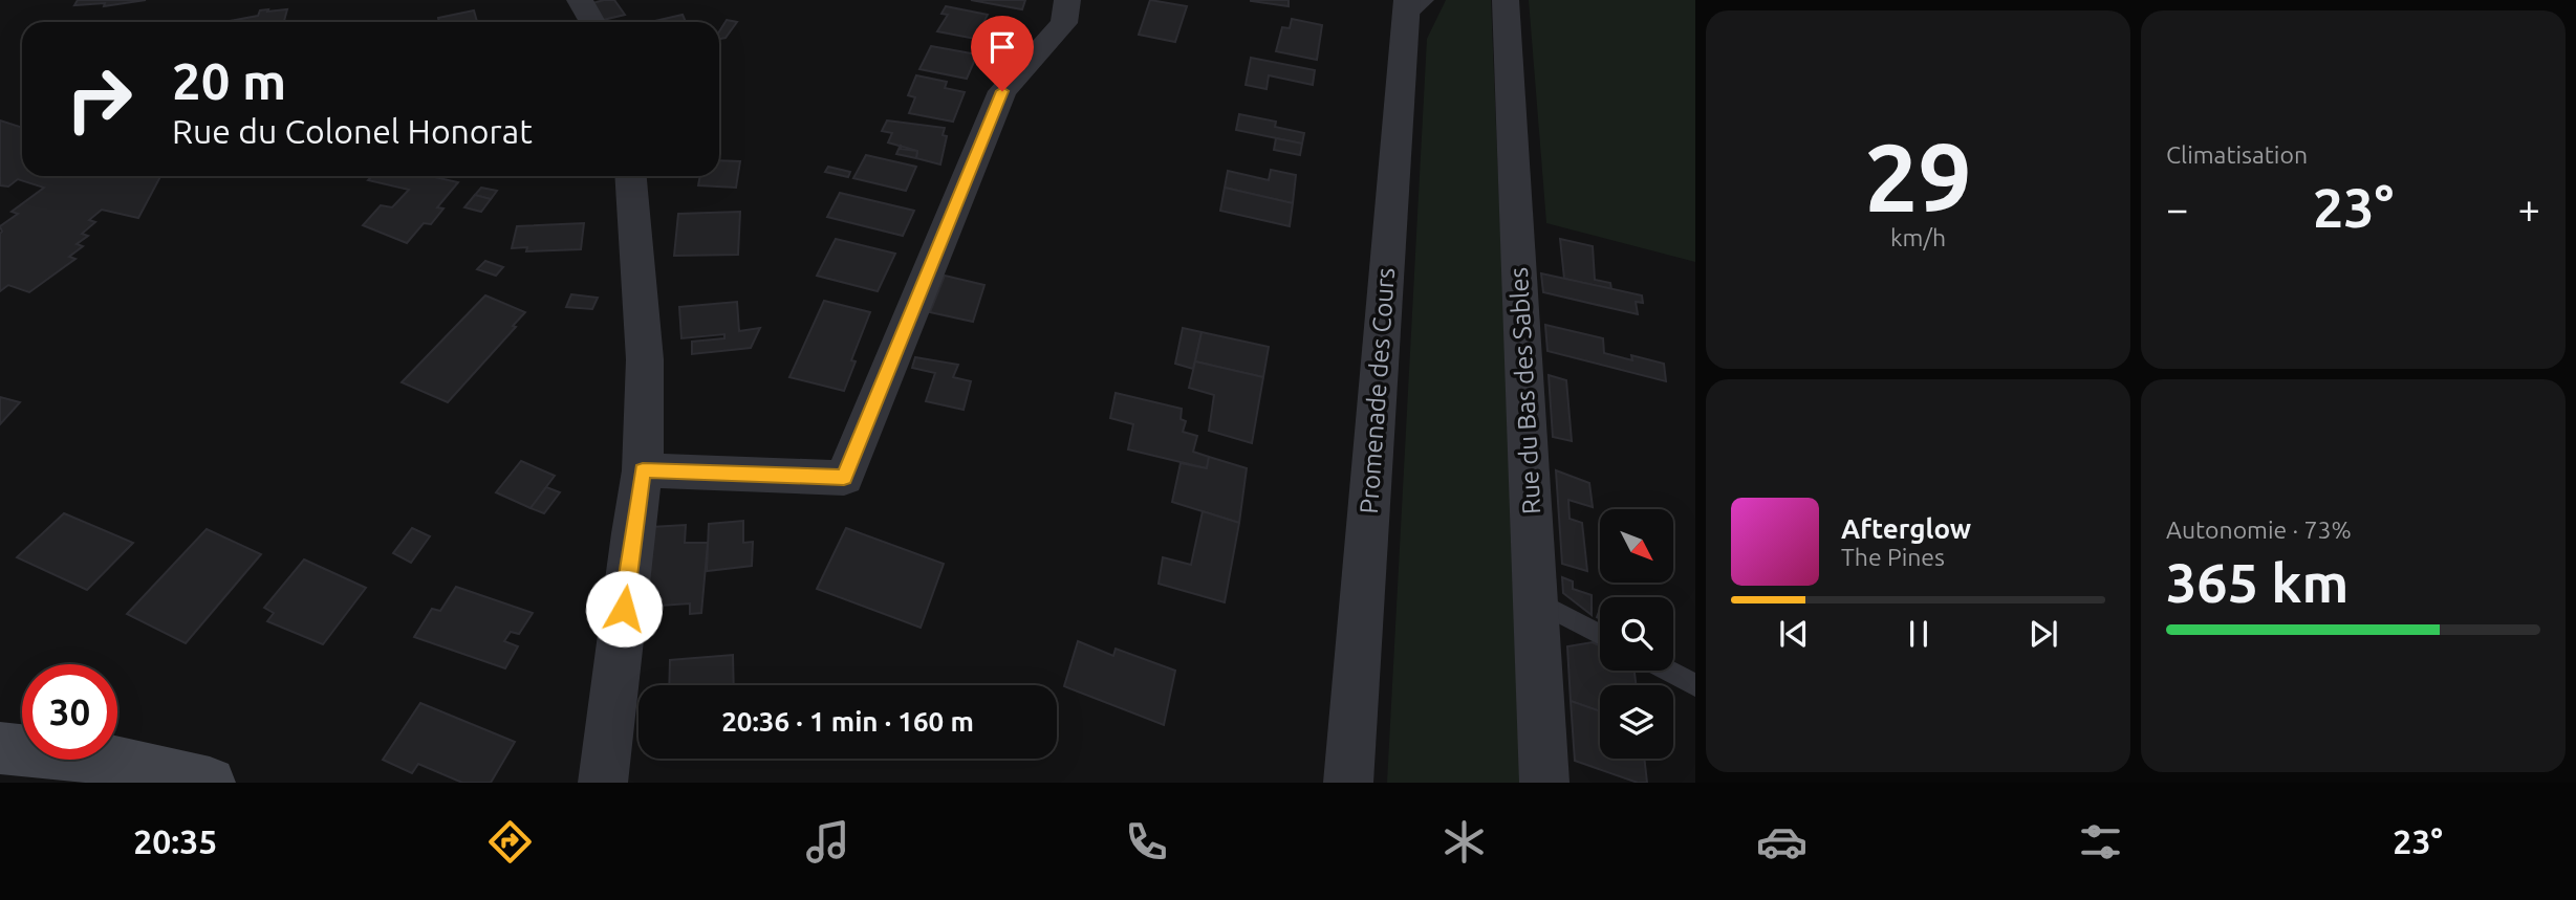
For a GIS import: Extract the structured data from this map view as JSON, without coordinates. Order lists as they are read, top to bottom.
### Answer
{
  "streets": {
    "street": ["Promenade des Cours", "Rue du Bas des Sables"]
  },
  "north": "bottom right",
  "page": {
    "tile": [
      ["29", "km/h"],
      "Climatisation",
      ["Autonomie · 73%", "365 km"]
    ],
    "turn": ["20 m", "Rue du Colonel Honorat"],
    "heat": ["−", "23°", "+"],
    "song": ["Afterglow", "The Pines"],
    "limit": "30",
    "trip": "20:36 · 1 min · 160 m",
    "tabs": ["20:35", "23°"]
  }
}
